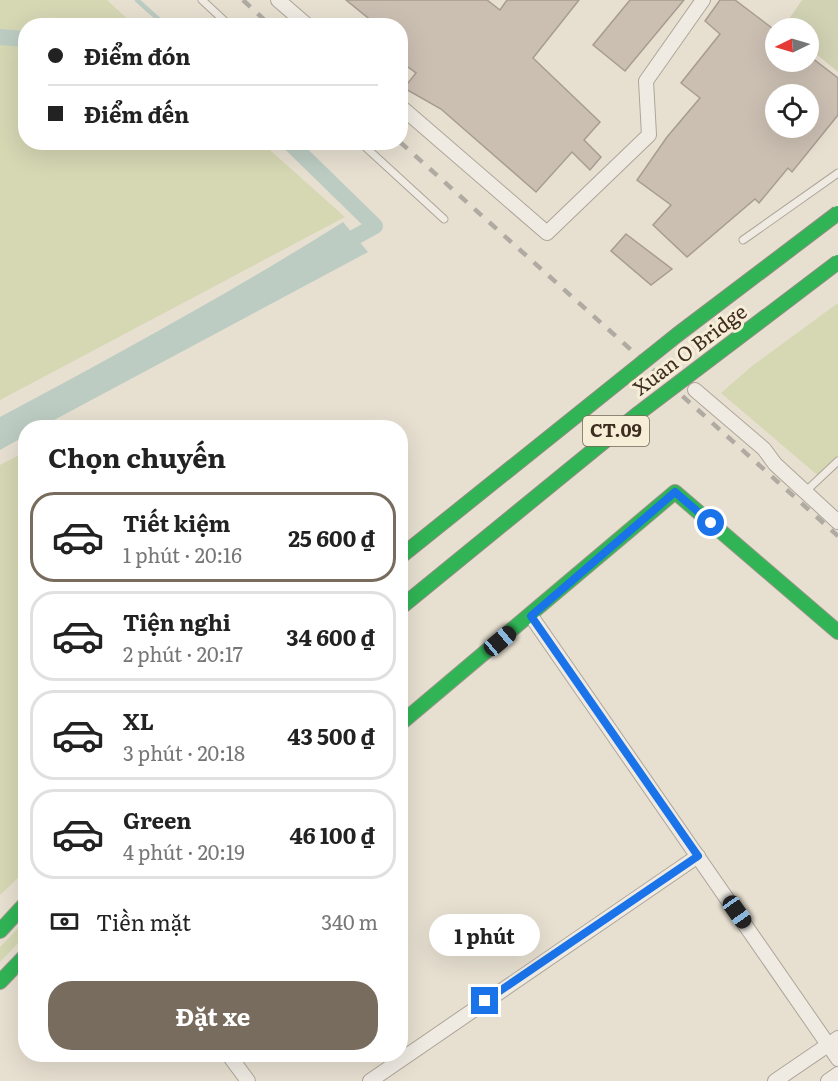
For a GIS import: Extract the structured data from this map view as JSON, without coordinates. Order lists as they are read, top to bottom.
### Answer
{
  "streets": {
    "main road": ["Xuan O Bridge", "CT.09"]
  },
  "north": "left",
  "page": {
    "banner": ["Điểm đón", "Điểm đến"],
    "heading": "Chọn chuyến",
    "list": [
      {
        "name": "Tiết kiệm",
        "note": "1 phút · 20:16",
        "value": "25 600 ₫"
      },
      {
        "name": "Tiện nghi",
        "note": "2 phút · 20:17",
        "value": "34 600 ₫"
      },
      {
        "name": "XL",
        "note": "3 phút · 20:18",
        "value": "43 500 ₫"
      },
      {
        "name": "Green",
        "note": "4 phút · 20:19",
        "value": "46 100 ₫"
      }
    ],
    "pay": ["Tiền mặt", "340 m"],
    "bubble": "1 phút",
    "buttons": "Đặt xe"
  }
}
